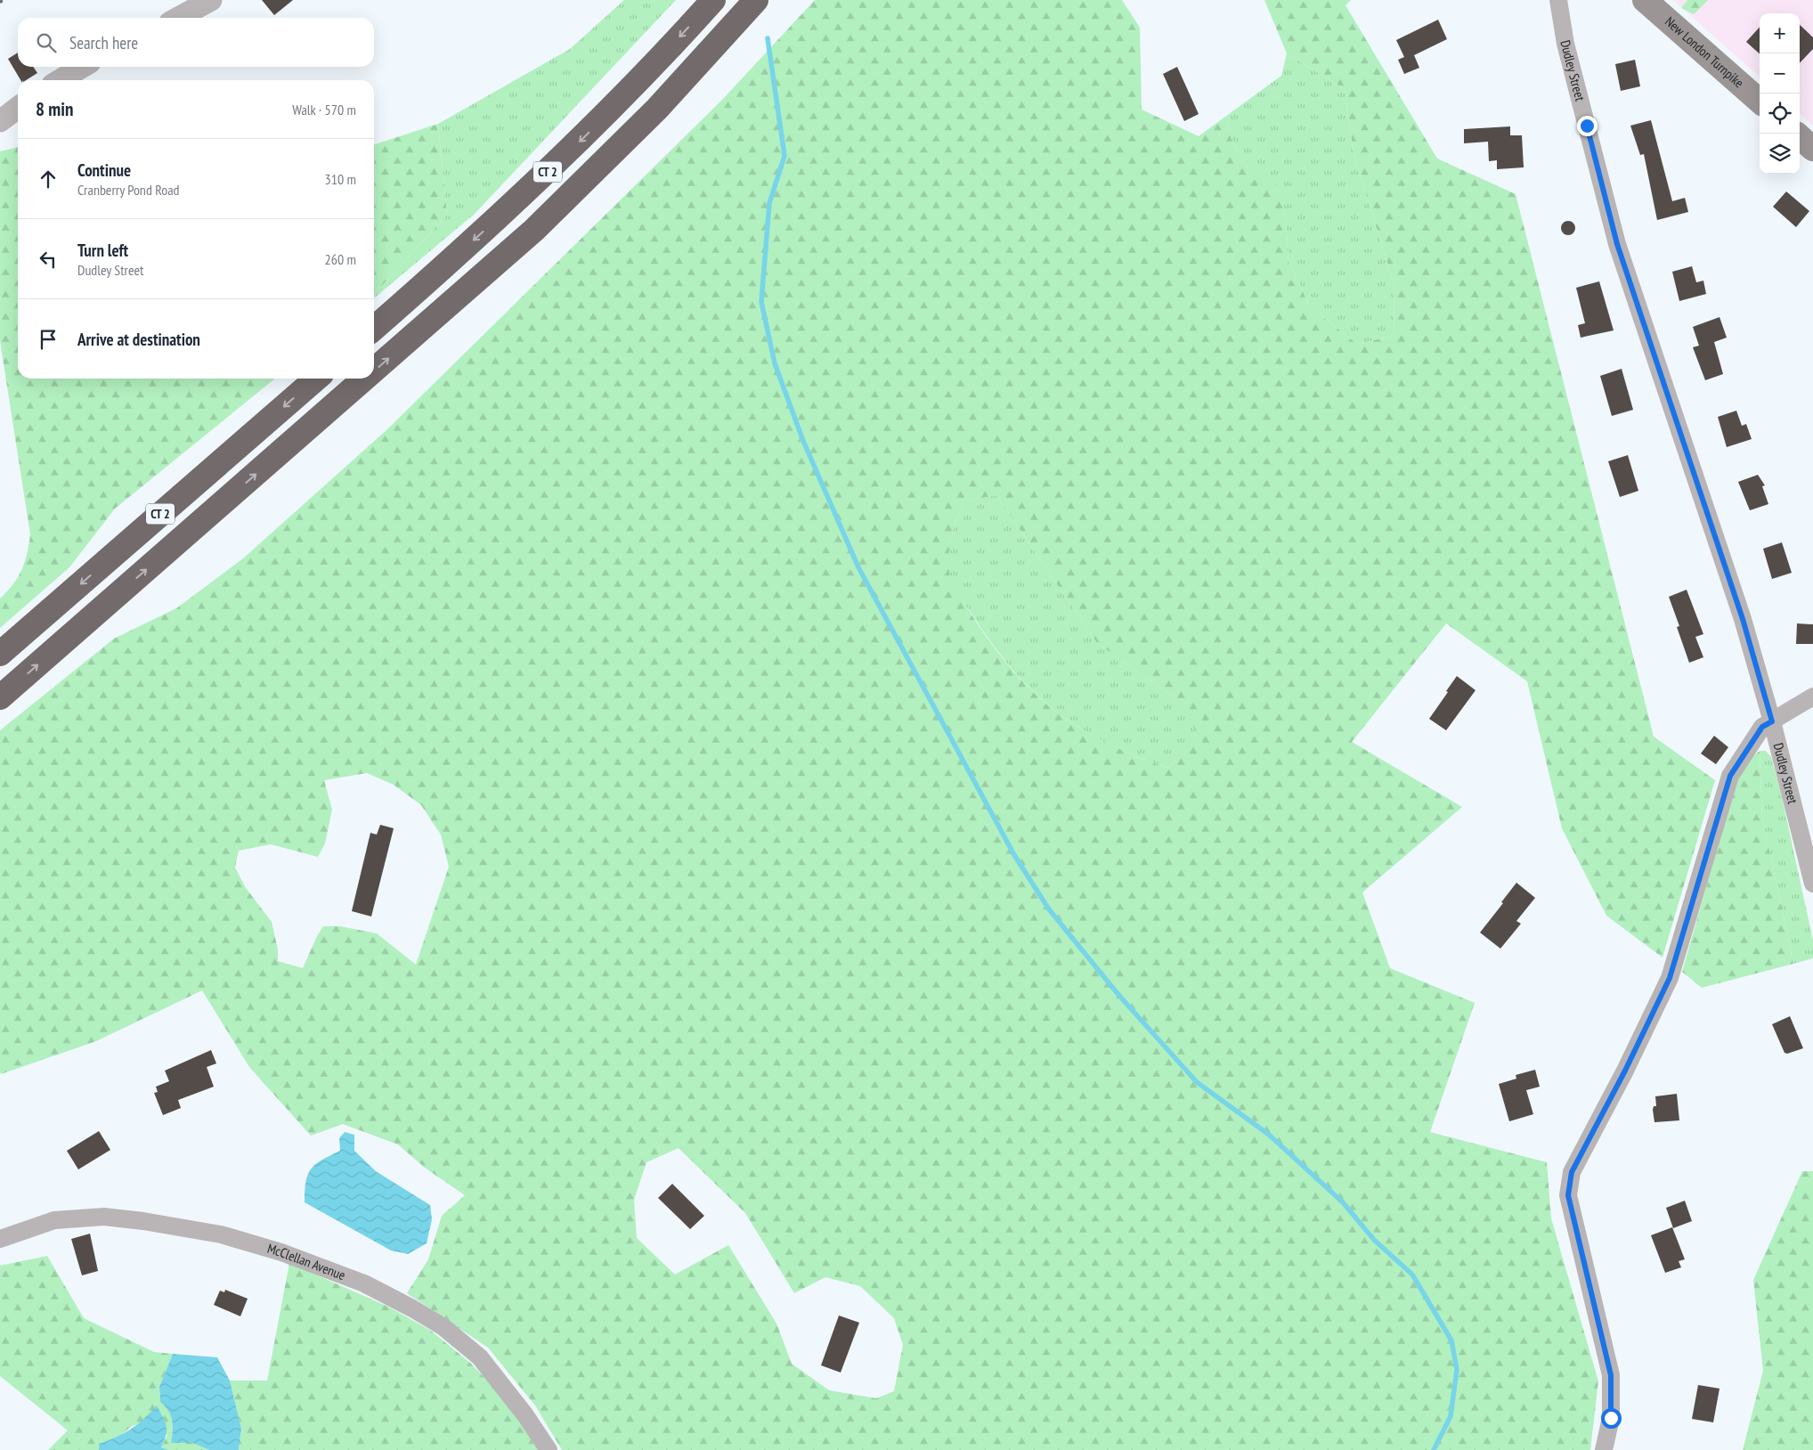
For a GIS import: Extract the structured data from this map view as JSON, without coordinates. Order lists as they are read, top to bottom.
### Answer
{
  "streets": {
    "highway": ["CT 2"],
    "main road": ["New London Turnpike"],
    "street": ["Dudley Street", "McClellan Avenue"]
  },
  "page": {
    "map_buttons": ["+", "−"],
    "search": "Search here",
    "heading": ["8 min", "Walk · 570 m"],
    "list": [
      ["Continue", "Cranberry Pond Road", "310 m"],
      ["Turn left", "Dudley Street", "260 m"],
      "Arrive at destination"
    ]
  }
}
